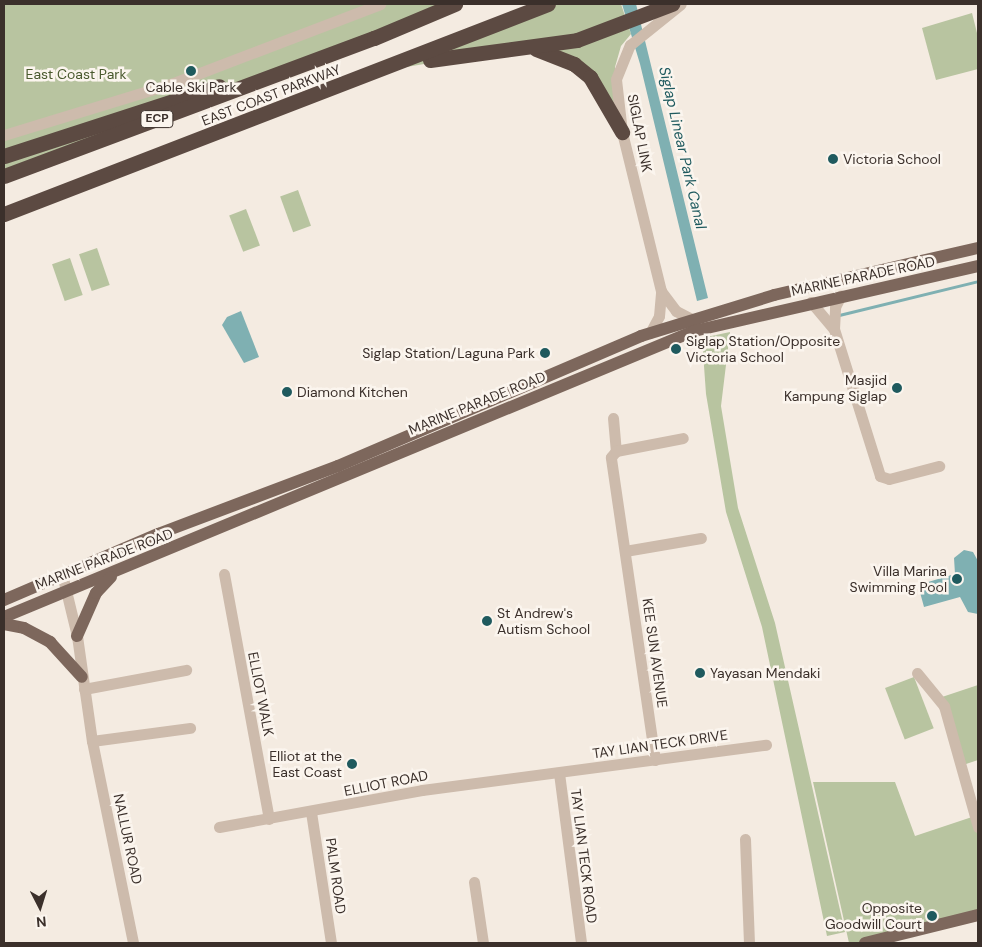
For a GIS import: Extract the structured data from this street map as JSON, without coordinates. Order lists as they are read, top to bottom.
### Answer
{
  "streets": {
    "highway": ["EAST COAST PARKWAY", "ECP"],
    "main road": ["MARINE PARADE ROAD"],
    "street": [
      "SIGLAP LINK",
      "KEE SUN AVENUE",
      "ELLIOT WALK",
      "TAY LIAN TECK DRIVE",
      "ELLIOT ROAD",
      "NALLUR ROAD",
      "TAY LIAN TECK ROAD",
      "PALM ROAD"
    ]
  },
  "crossings": [
    ["SIGLAP LINK", "MARINE PARADE ROAD"],
    ["MARINE PARADE ROAD", "NALLUR ROAD"],
    ["KEE SUN AVENUE", "TAY LIAN TECK DRIVE"],
    ["ELLIOT WALK", "ELLIOT ROAD"],
    ["TAY LIAN TECK DRIVE", "ELLIOT ROAD"],
    ["TAY LIAN TECK DRIVE", "TAY LIAN TECK ROAD"],
    ["ELLIOT ROAD", "TAY LIAN TECK ROAD"],
    ["ELLIOT ROAD", "PALM ROAD"]
  ],
  "water": ["Siglap Linear Park Canal"],
  "parks": ["East Coast Park"],
  "places": [
    "Cable Ski Park",
    "Victoria School",
    "Siglap Station/Opposite Victoria School",
    "Siglap Station/Laguna Park",
    "Masjid Kampung Siglap",
    "Diamond Kitchen",
    "Villa Marina Swimming Pool",
    "St Andrew's Autism School",
    "Yayasan Mendaki",
    "Elliot at the East Coast",
    "Opposite Goodwill Court"
  ],
  "north": "bottom"
}
